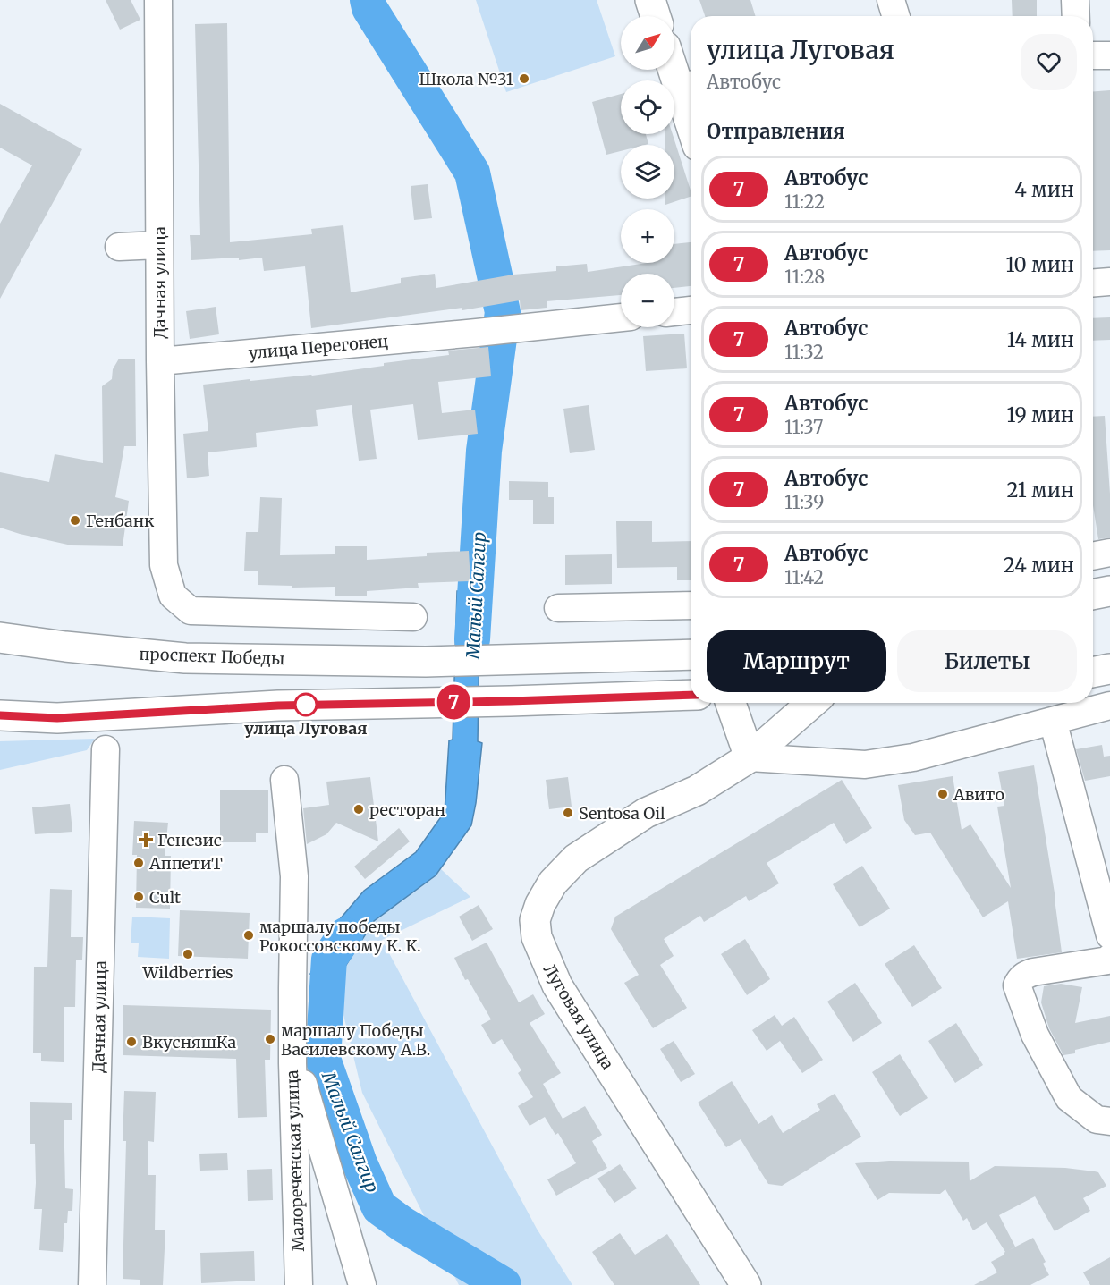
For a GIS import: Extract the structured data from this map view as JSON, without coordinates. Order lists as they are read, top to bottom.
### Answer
{
  "streets": {
    "main road": ["проспект Победы", "Луговая улица"],
    "street": ["Дачная улица", "улица Перегонец", "Малореченская улица"]
  },
  "crossings": [
    ["Дачная улица", "улица Перегонец"]
  ],
  "water": ["Малый Салгир"],
  "places": {
    "other": [
      "Школа №31",
      "Генбанк",
      "улица Луговая",
      "Авито",
      "ресторан",
      "Sentosa Oil",
      "АппетиТ",
      "Cult",
      "маршалу победы Рокоссовскому К. К.",
      "Wildberries",
      "маршалу Победы Василевскому А.В.",
      "ВкусняшКа"
    ],
    "health": ["Генезис"]
  },
  "lines": ["bus line 7"],
  "north": "top right",
  "page": {
    "on_map": "7",
    "map_buttons": ["+", "−"],
    "heading": [
      ["улица Луговая", "Автобус"],
      "Отправления"
    ],
    "list": [
      {
        "mark": "7",
        "name": "Автобус",
        "note": "11:22",
        "value": "4 мин"
      },
      {
        "mark": "7",
        "name": "Автобус",
        "note": "11:28",
        "value": "10 мин"
      },
      {
        "mark": "7",
        "name": "Автобус",
        "note": "11:32",
        "value": "14 мин"
      },
      {
        "mark": "7",
        "name": "Автобус",
        "note": "11:37",
        "value": "19 мин"
      },
      {
        "mark": "7",
        "name": "Автобус",
        "note": "11:39",
        "value": "21 мин"
      },
      {
        "mark": "7",
        "name": "Автобус",
        "note": "11:42",
        "value": "24 мин"
      }
    ],
    "buttons": ["Маршрут", "Билеты"]
  }
}
